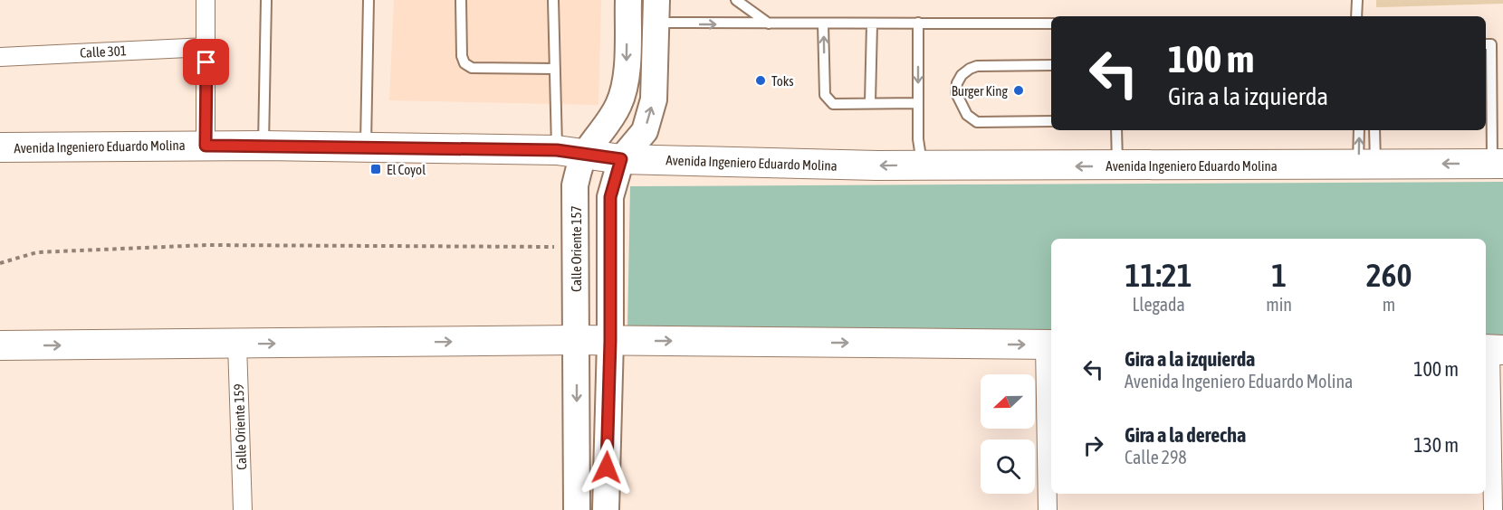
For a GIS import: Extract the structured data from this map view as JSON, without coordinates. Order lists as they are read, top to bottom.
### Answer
{
  "streets": {
    "main road": ["Avenida Ingeniero Eduardo Molina"],
    "street": ["Calle 301", "Calle Oriente 157", "Calle Oriente 159"]
  },
  "crossings": [
    ["Avenida Ingeniero Eduardo Molina", "Calle Oriente 157"]
  ],
  "places": {
    "other": ["Toks", "Burger King"],
    "transit": ["El Coyol"]
  },
  "north": "left",
  "page": {
    "turn": ["100 m", "Gira a la izquierda"],
    "eta": [
      "11:21",
      "Llegada",
      "1",
      "min",
      "260",
      "m"
    ],
    "list": [
      {
        "name": "Gira a la izquierda",
        "note": "Avenida Ingeniero Eduardo Molina",
        "value": "100 m"
      },
      {
        "name": "Gira a la derecha",
        "note": "Calle 298",
        "value": "130 m"
      }
    ]
  }
}
